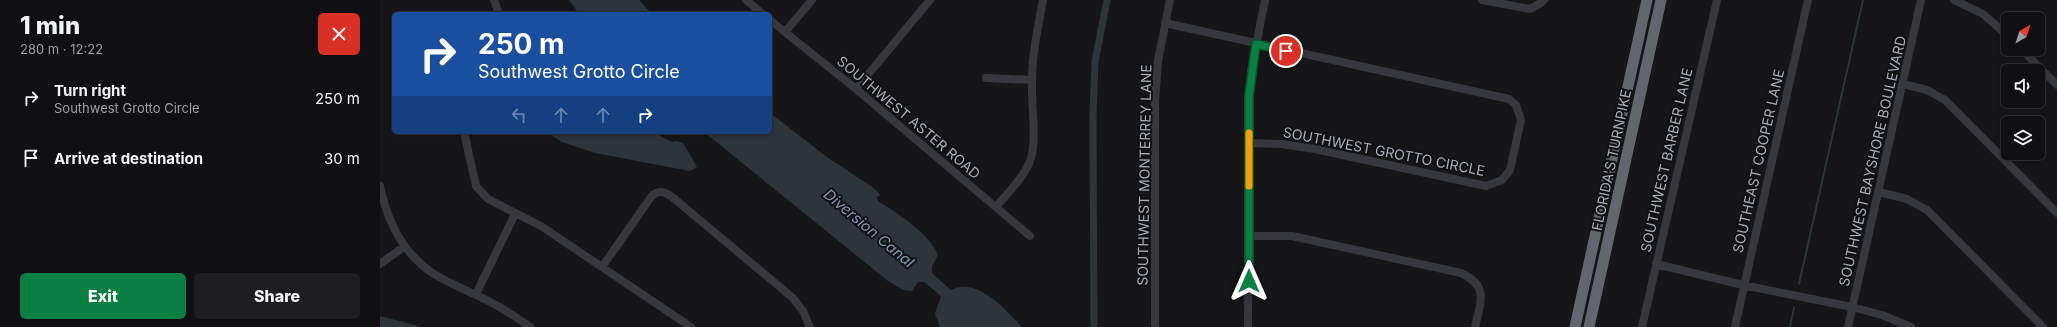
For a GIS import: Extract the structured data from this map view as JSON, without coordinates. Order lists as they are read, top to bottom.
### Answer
{
  "streets": {
    "highway": ["FLORIDA'S TURNPIKE"],
    "street": [
      "SOUTHWEST ASTER ROAD",
      "SOUTHWEST GROTTO CIRCLE",
      "SOUTHWEST BARBER LANE",
      "SOUTHEAST COOPER LANE",
      "SOUTHWEST BAYSHORE BOULEVARD",
      "SOUTHWEST MONTERREY LANE"
    ]
  },
  "crossings": [
    ["SOUTHWEST GROTTO CIRCLE", "SOUTHWEST MONTERREY LANE"]
  ],
  "water": ["Diversion Canal"],
  "north": "top right",
  "page": {
    "heading": ["1 min", "280 m · 12:22"],
    "turn": ["250 m", "Southwest Grotto Circle"],
    "list": [
      {
        "name": "Turn right",
        "note": "Southwest Grotto Circle",
        "value": "250 m"
      },
      {
        "name": "Arrive at destination",
        "value": "30 m"
      }
    ],
    "buttons": ["Exit", "Share"]
  }
}
